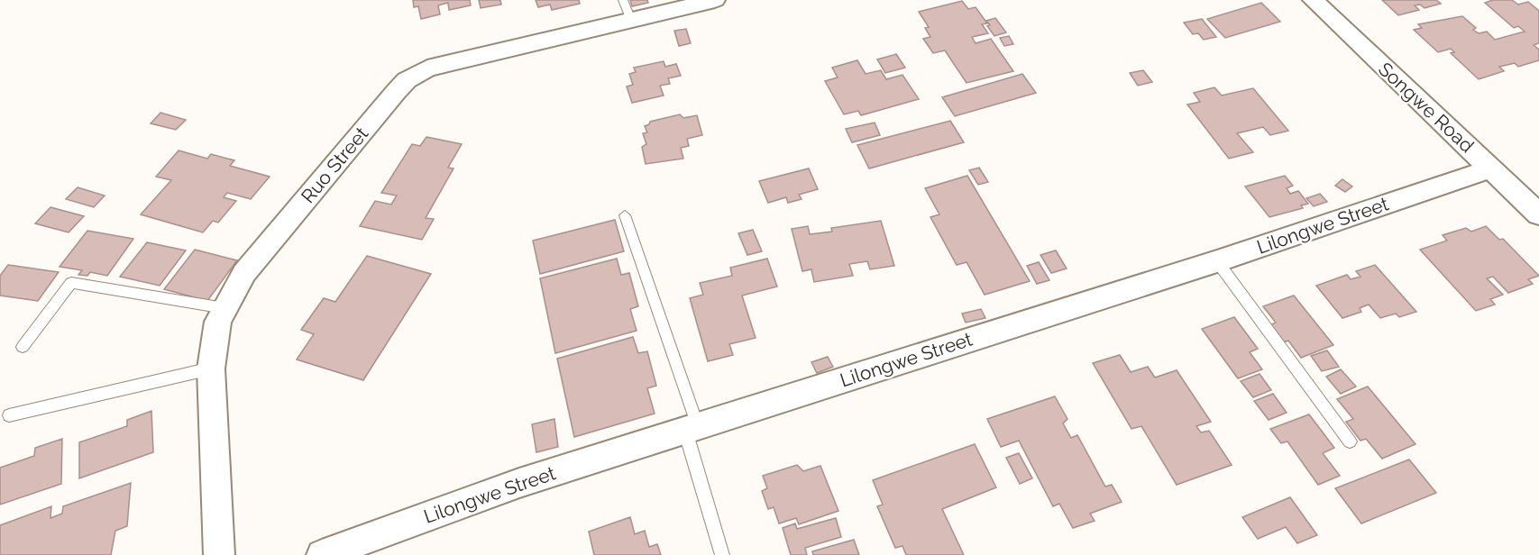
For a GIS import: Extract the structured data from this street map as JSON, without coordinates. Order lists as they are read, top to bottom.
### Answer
{
  "streets": {
    "street": ["Songwe Road", "Ruo Street", "Lilongwe Street"]
  },
  "crossings": [
    ["Songwe Road", "Lilongwe Street"]
  ]
}
